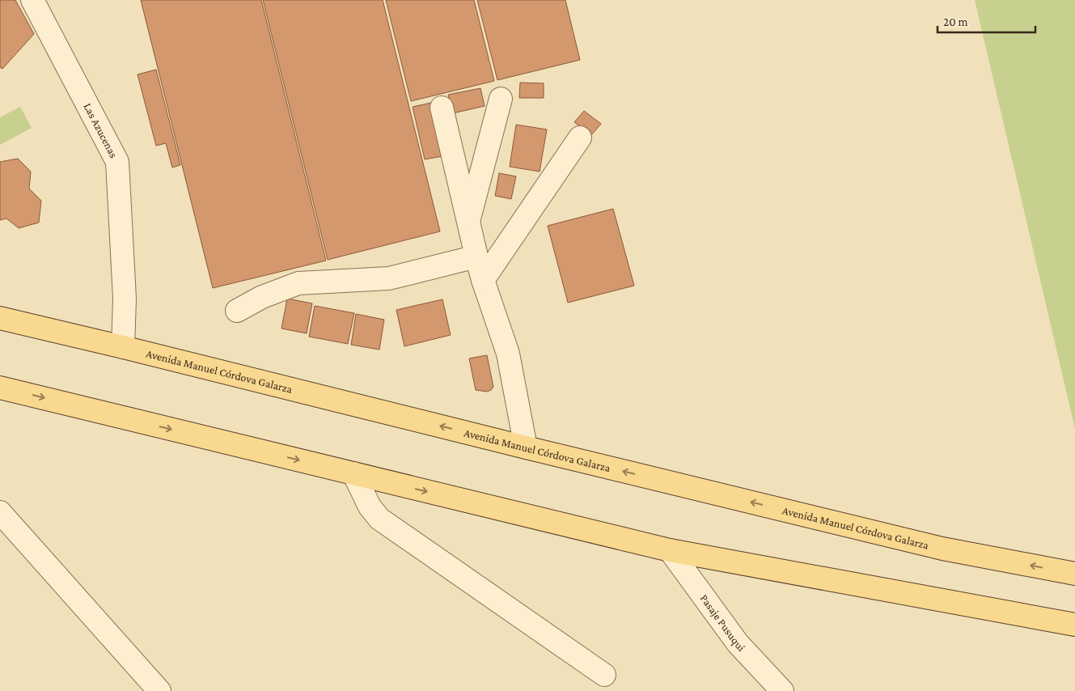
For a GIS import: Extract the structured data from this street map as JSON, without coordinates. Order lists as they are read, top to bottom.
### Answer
{
  "streets": {
    "main road": ["Avenida Manuel Córdova Galarza"],
    "street": ["Las Azucenas", "Pasaje Pusuqui"]
  },
  "crossings": [
    ["Las Azucenas", "Avenida Manuel Córdova Galarza"]
  ],
  "scale_bar": "20 m"
}
